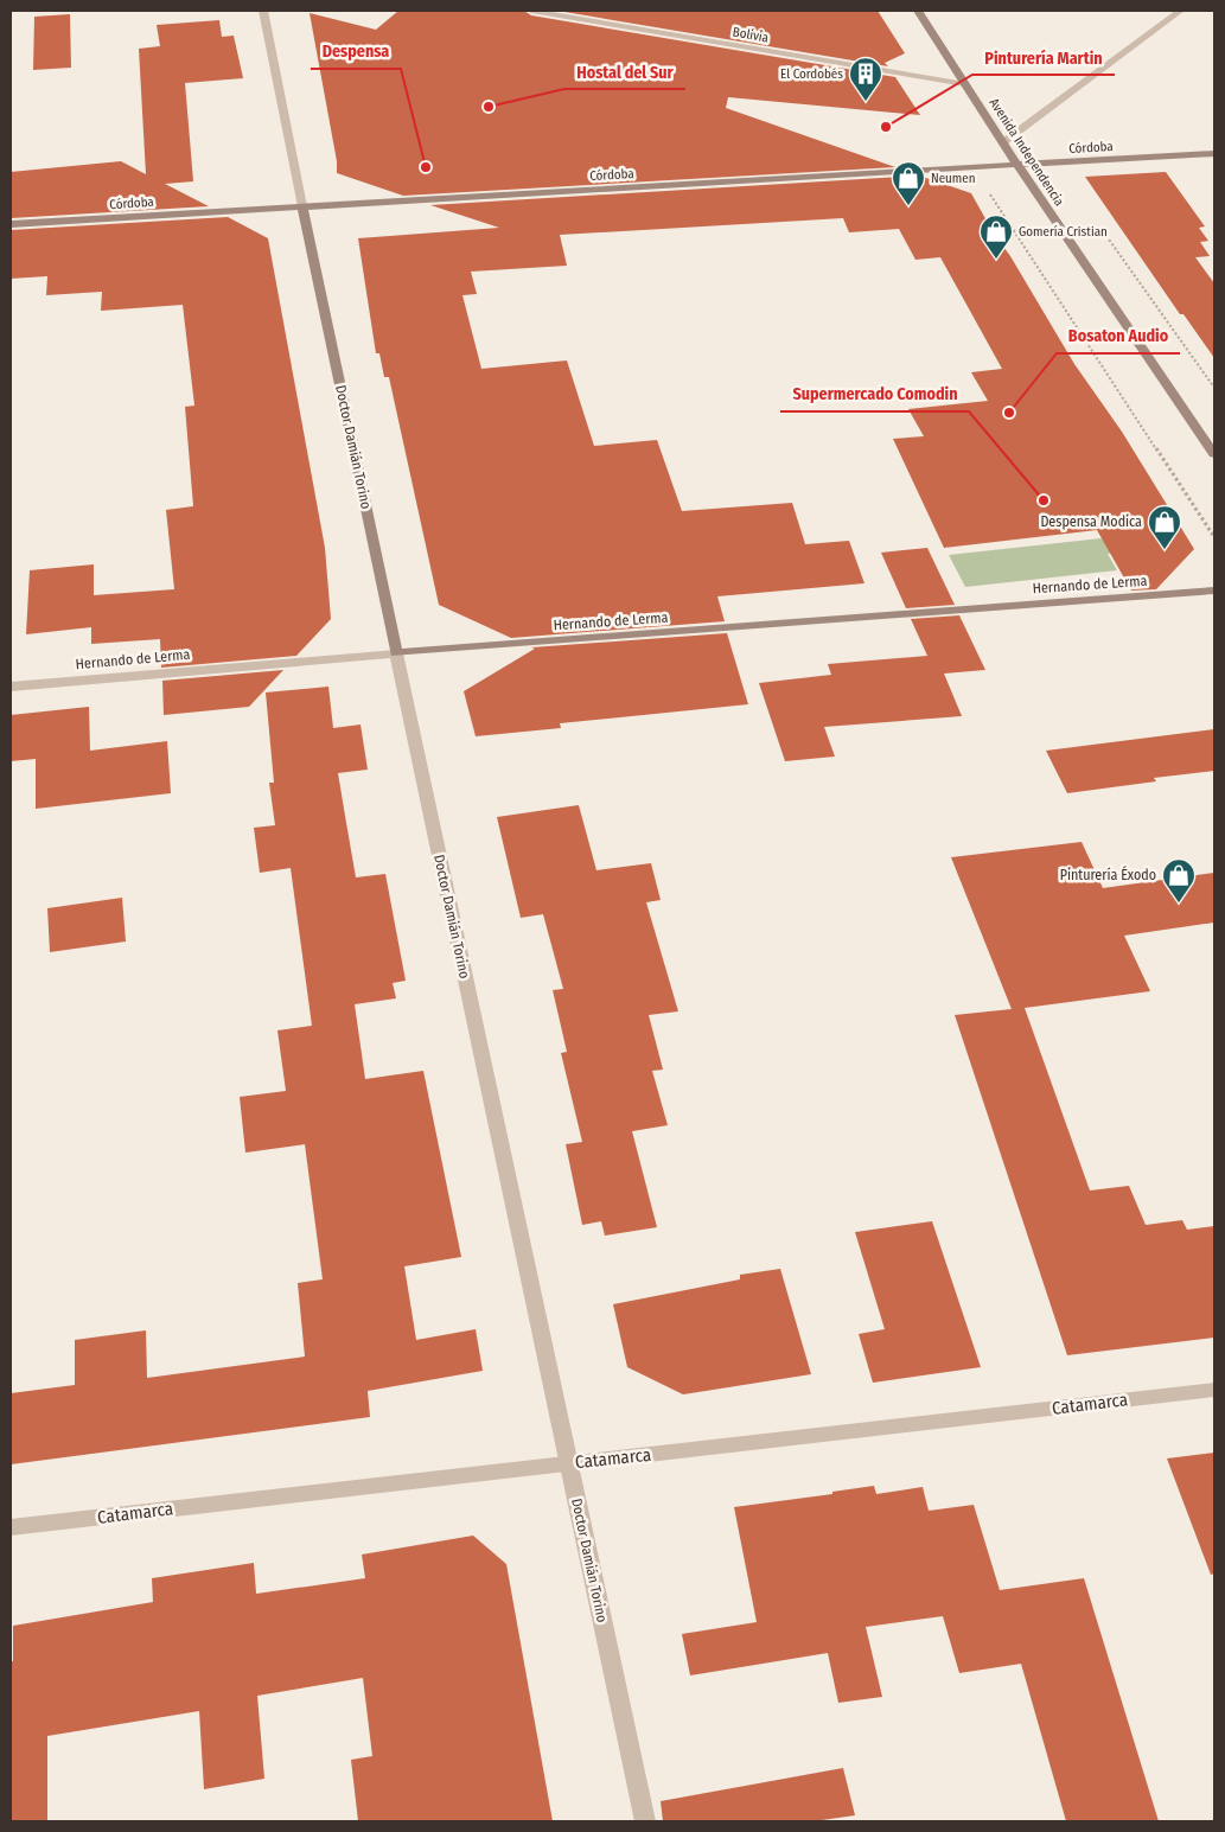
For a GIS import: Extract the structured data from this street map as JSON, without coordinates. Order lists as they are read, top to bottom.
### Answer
{
  "streets": {
    "main road": [
      "Córdoba",
      "Avenida Independencia",
      "Doctor Damián Torino",
      "Hernando de Lerma"
    ],
    "street": ["Bolivia", "Catamarca"]
  },
  "crossings": [
    ["Bolivia", "Avenida Independencia"],
    ["Córdoba", "Avenida Independencia"],
    ["Córdoba", "Doctor Damián Torino"],
    ["Doctor Damián Torino", "Hernando de Lerma"],
    ["Doctor Damián Torino", "Catamarca"]
  ],
  "places": {
    "building": ["El Cordobés"],
    "other": [
      "Hostal del Sur",
      "Pinturería Martin",
      "Despensa",
      "Bosaton Audio",
      "Supermercado Comodin"
    ],
    "shop": [
      "Neumen",
      "Gomería Cristian",
      "Despensa Modica",
      "Pinturería Éxodo"
    ]
  }
}
